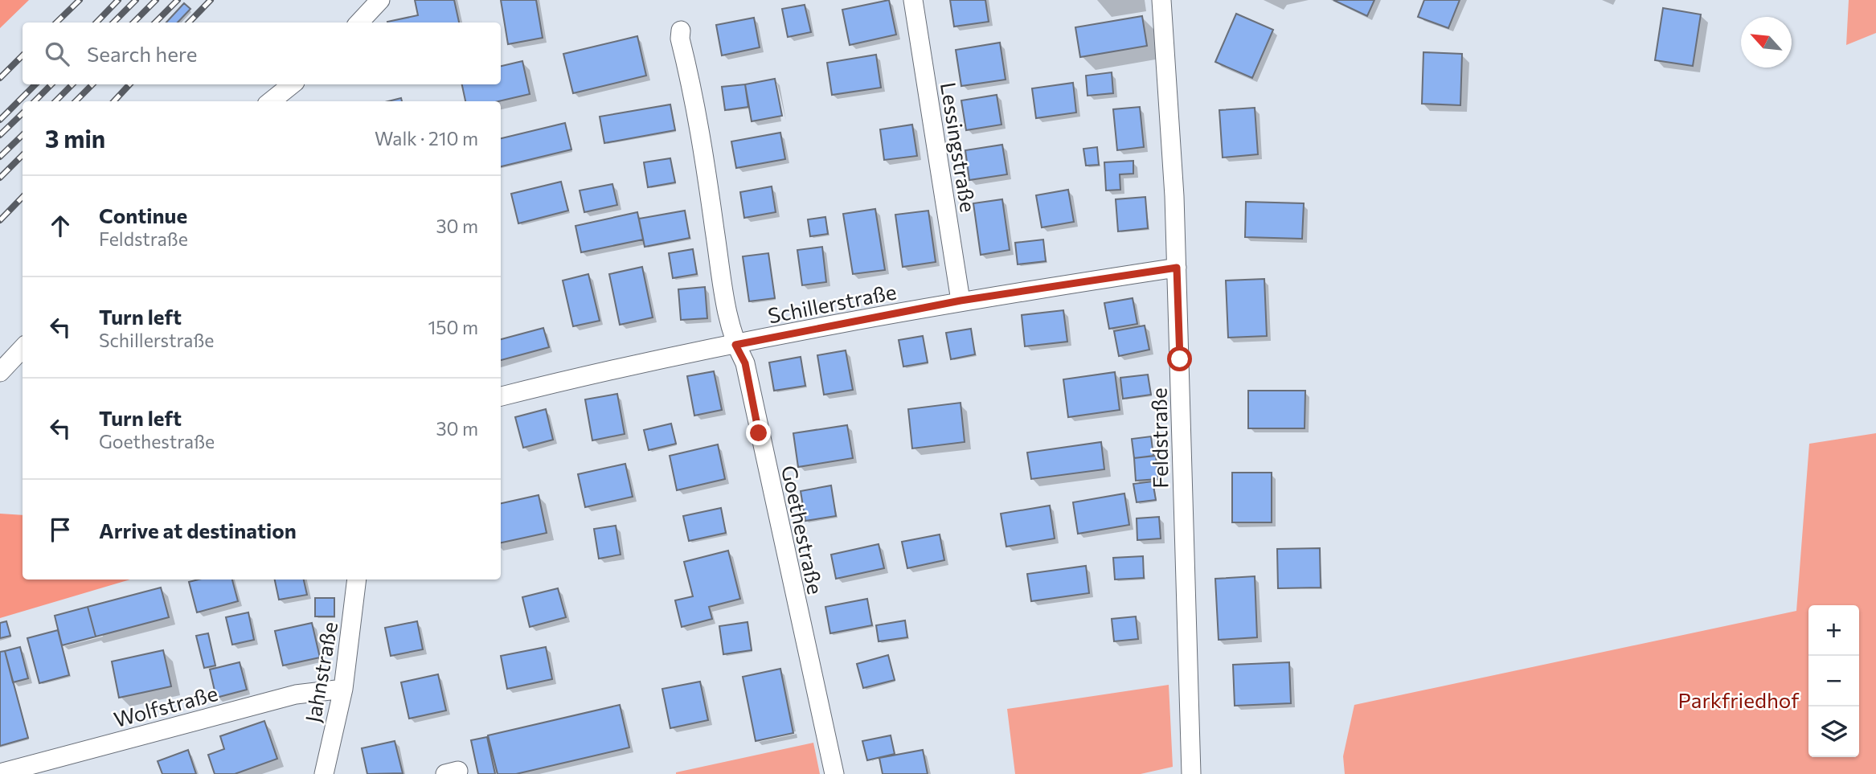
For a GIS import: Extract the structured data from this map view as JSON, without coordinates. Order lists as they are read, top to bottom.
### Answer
{
  "streets": {
    "street": [
      "Lessingstraße",
      "Schillerstraße",
      "Feldstraße",
      "Goethestraße",
      "Jahnstraße",
      "Wolfstraße"
    ]
  },
  "crossings": [
    ["Lessingstraße", "Schillerstraße"],
    ["Schillerstraße", "Feldstraße"],
    ["Schillerstraße", "Goethestraße"],
    ["Jahnstraße", "Wolfstraße"]
  ],
  "parks": ["Parkfriedhof"],
  "north": "top left",
  "page": {
    "search": "Search here",
    "heading": ["3 min", "Walk · 210 m"],
    "list": [
      ["Continue", "Feldstraße", "30 m"],
      ["Turn left", "Schillerstraße", "150 m"],
      ["Turn left", "Goethestraße", "30 m"],
      "Arrive at destination"
    ],
    "map_buttons": ["+", "−"]
  }
}
